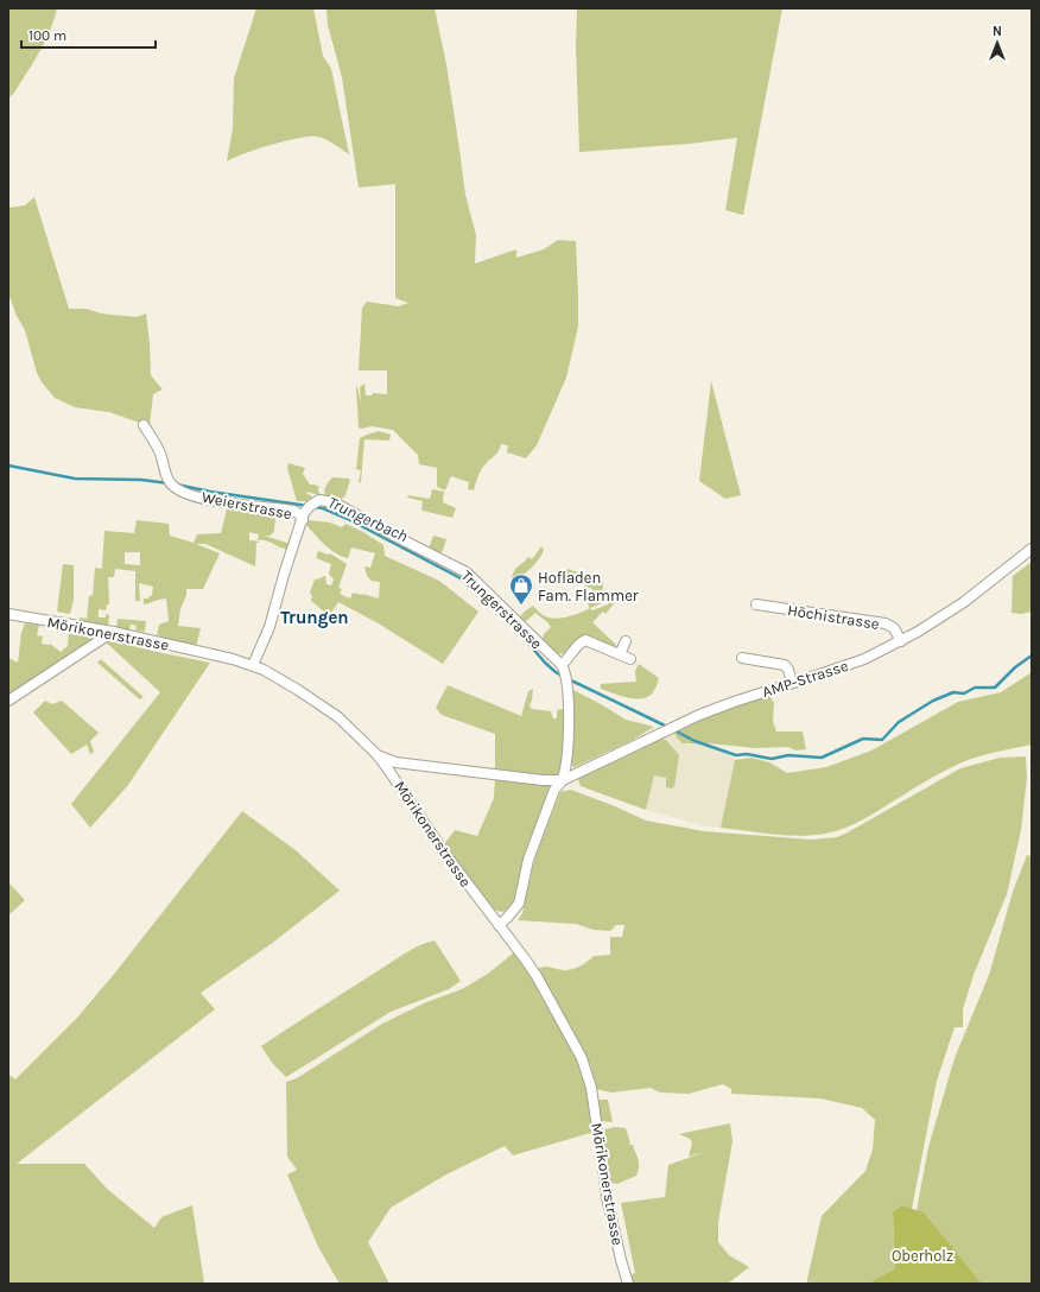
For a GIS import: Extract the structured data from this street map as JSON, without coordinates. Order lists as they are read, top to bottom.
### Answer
{
  "streets": {
    "street": [
      "Weierstrasse",
      "Trungerstrasse",
      "Höchistrasse",
      "Mörikonerstrasse",
      "AMP-Strasse"
    ]
  },
  "crossings": [
    ["Weierstrasse", "Trungerstrasse"],
    ["Trungerstrasse", "Mörikonerstrasse"],
    ["Höchistrasse", "AMP-Strasse"],
    ["Mörikonerstrasse", "AMP-Strasse"]
  ],
  "districts": ["Trungen"],
  "water": ["Trungerbach"],
  "parks": ["Oberholz"],
  "places": {
    "shop": ["Hofladen Fam. Flammer"]
  },
  "scale_bar": "100 m",
  "north": "top"
}
